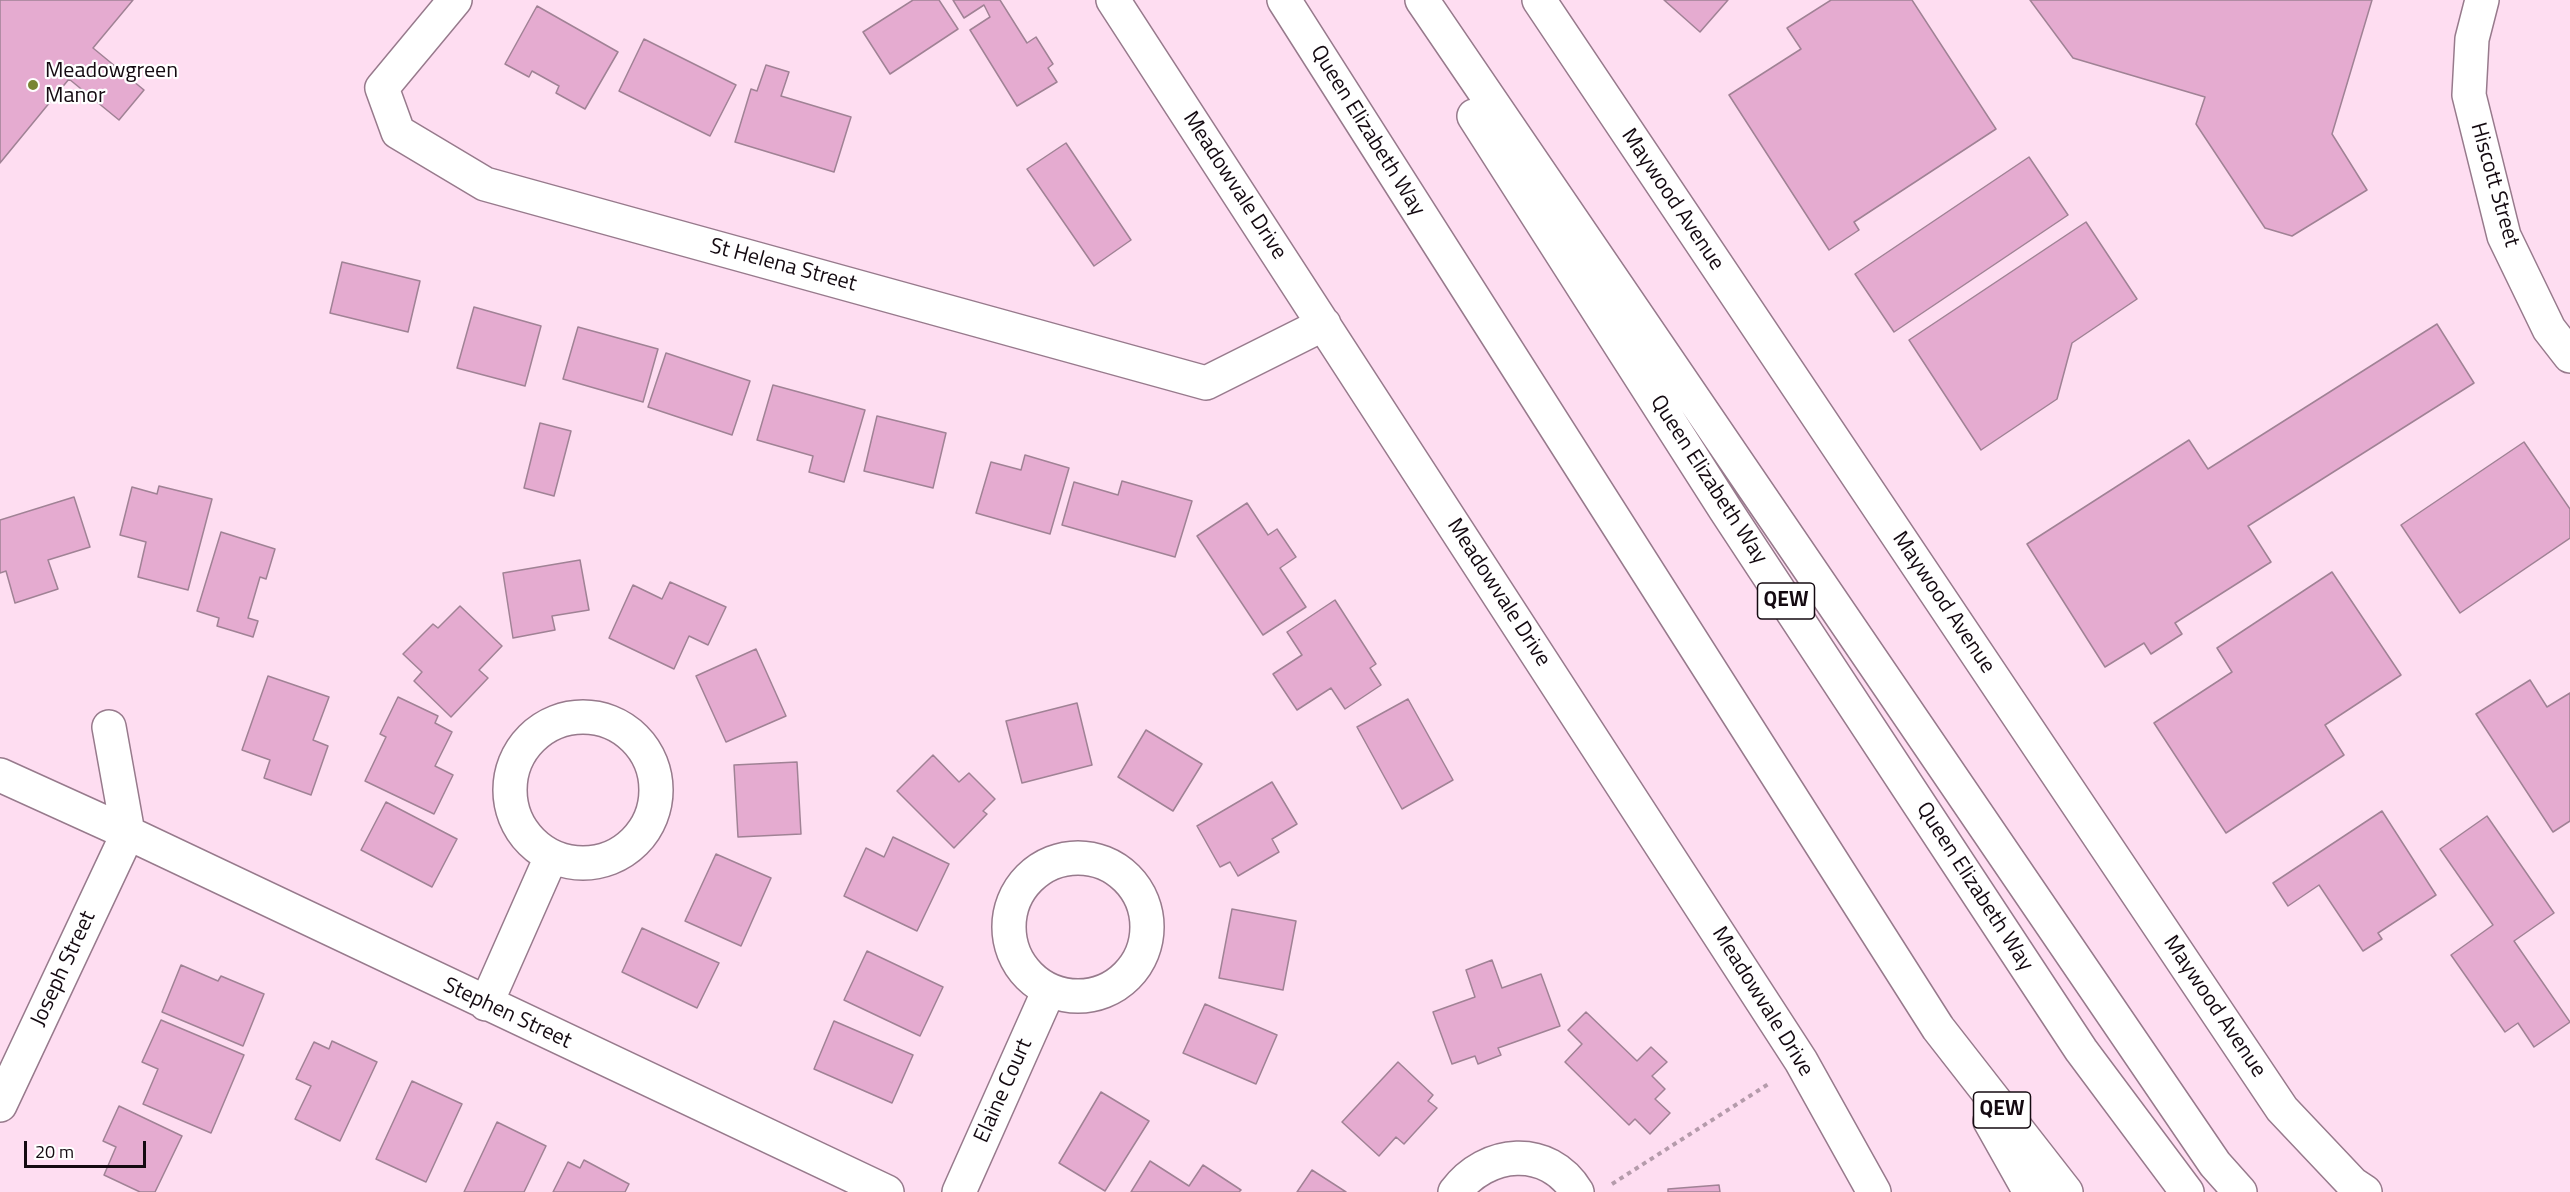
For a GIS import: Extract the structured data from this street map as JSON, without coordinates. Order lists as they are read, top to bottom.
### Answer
{
  "streets": {
    "main road": [
      "Queen Elizabeth Way",
      "Hiscott Street",
      "Meadowvale Drive",
      "Maywood Avenue",
      "St Helena Street",
      "QEW",
      "Joseph Street",
      "Stephen Street",
      "Elaine Court"
    ]
  },
  "crossings": [
    ["Meadowvale Drive", "St Helena Street"],
    ["Joseph Street", "Stephen Street"]
  ],
  "places": ["Meadowgreen Manor"],
  "scale_bar": "20 m"
}
